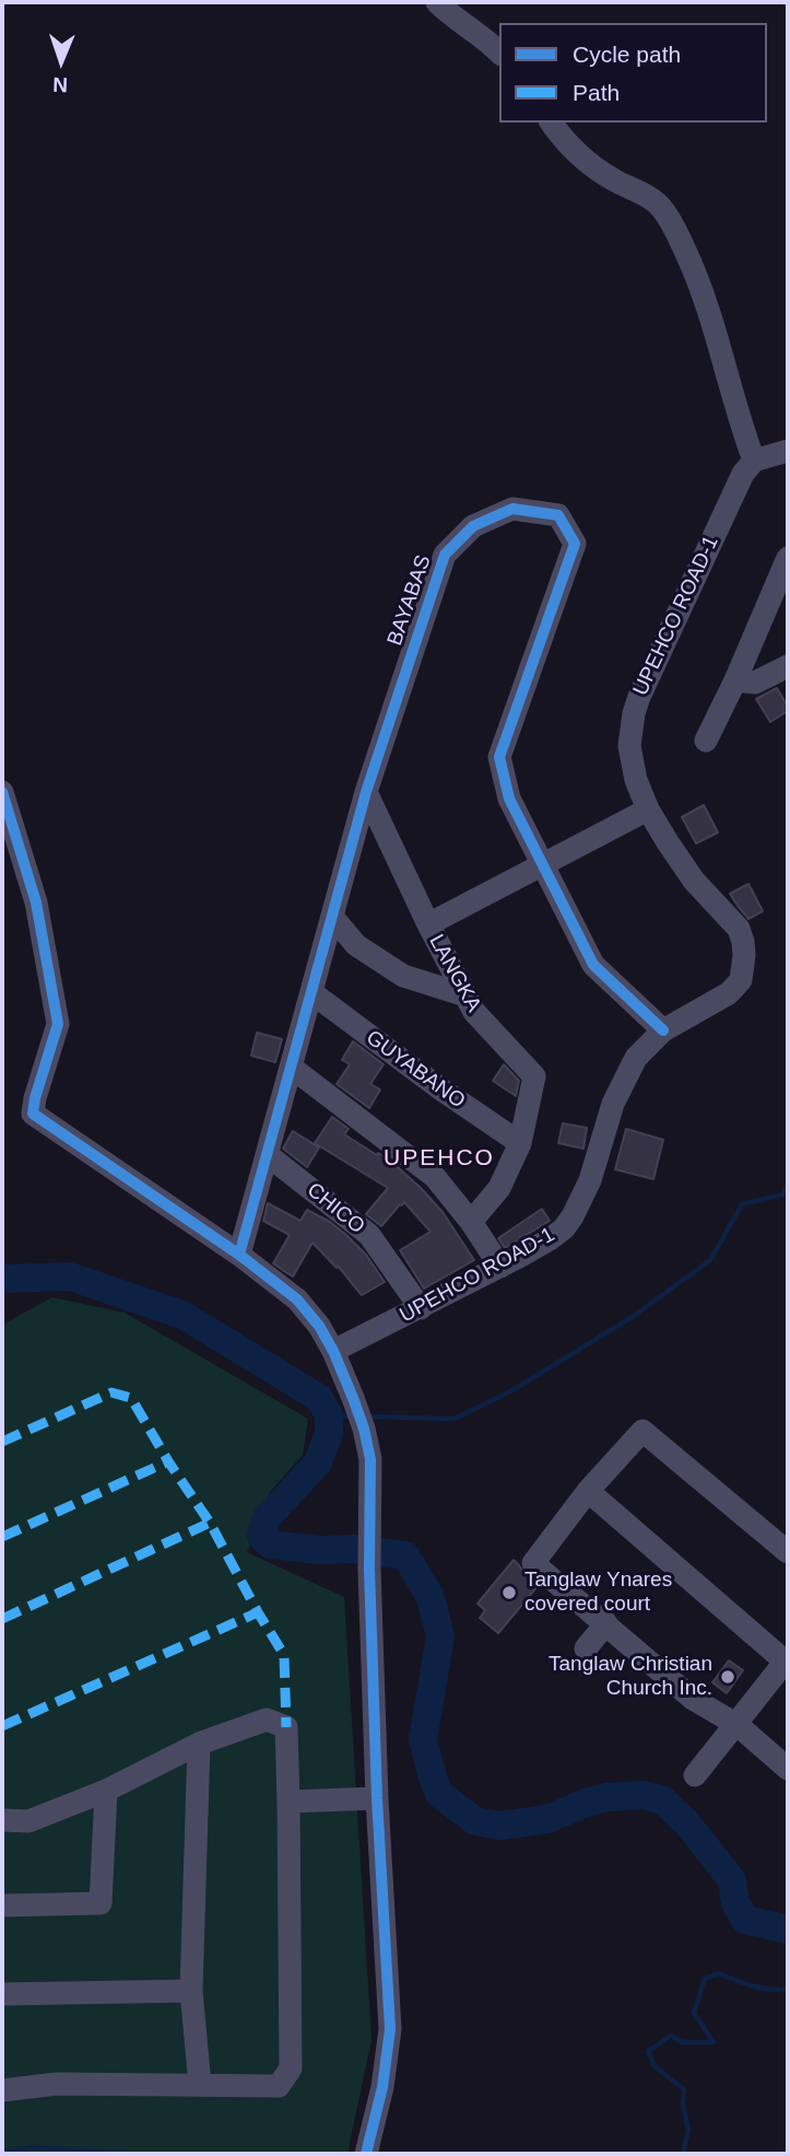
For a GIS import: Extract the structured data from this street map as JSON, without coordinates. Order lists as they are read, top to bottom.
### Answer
{
  "streets": {
    "street": [
      "BAYABAS",
      "UPEHCO ROAD-1",
      "LANGKA",
      "GUYABANO",
      "CHICO"
    ]
  },
  "crossings": [
    ["BAYABAS", "UPEHCO ROAD-1"],
    ["BAYABAS", "LANGKA"],
    ["BAYABAS", "GUYABANO"],
    ["BAYABAS", "CHICO"],
    ["UPEHCO ROAD-1", "CHICO"],
    ["LANGKA", "GUYABANO"]
  ],
  "districts": ["UPEHCO"],
  "places": ["Tanglaw Ynares covered court", "Tanglaw Christian Church Inc."],
  "legend": ["Cycle path", "Path"],
  "north": "bottom"
}
